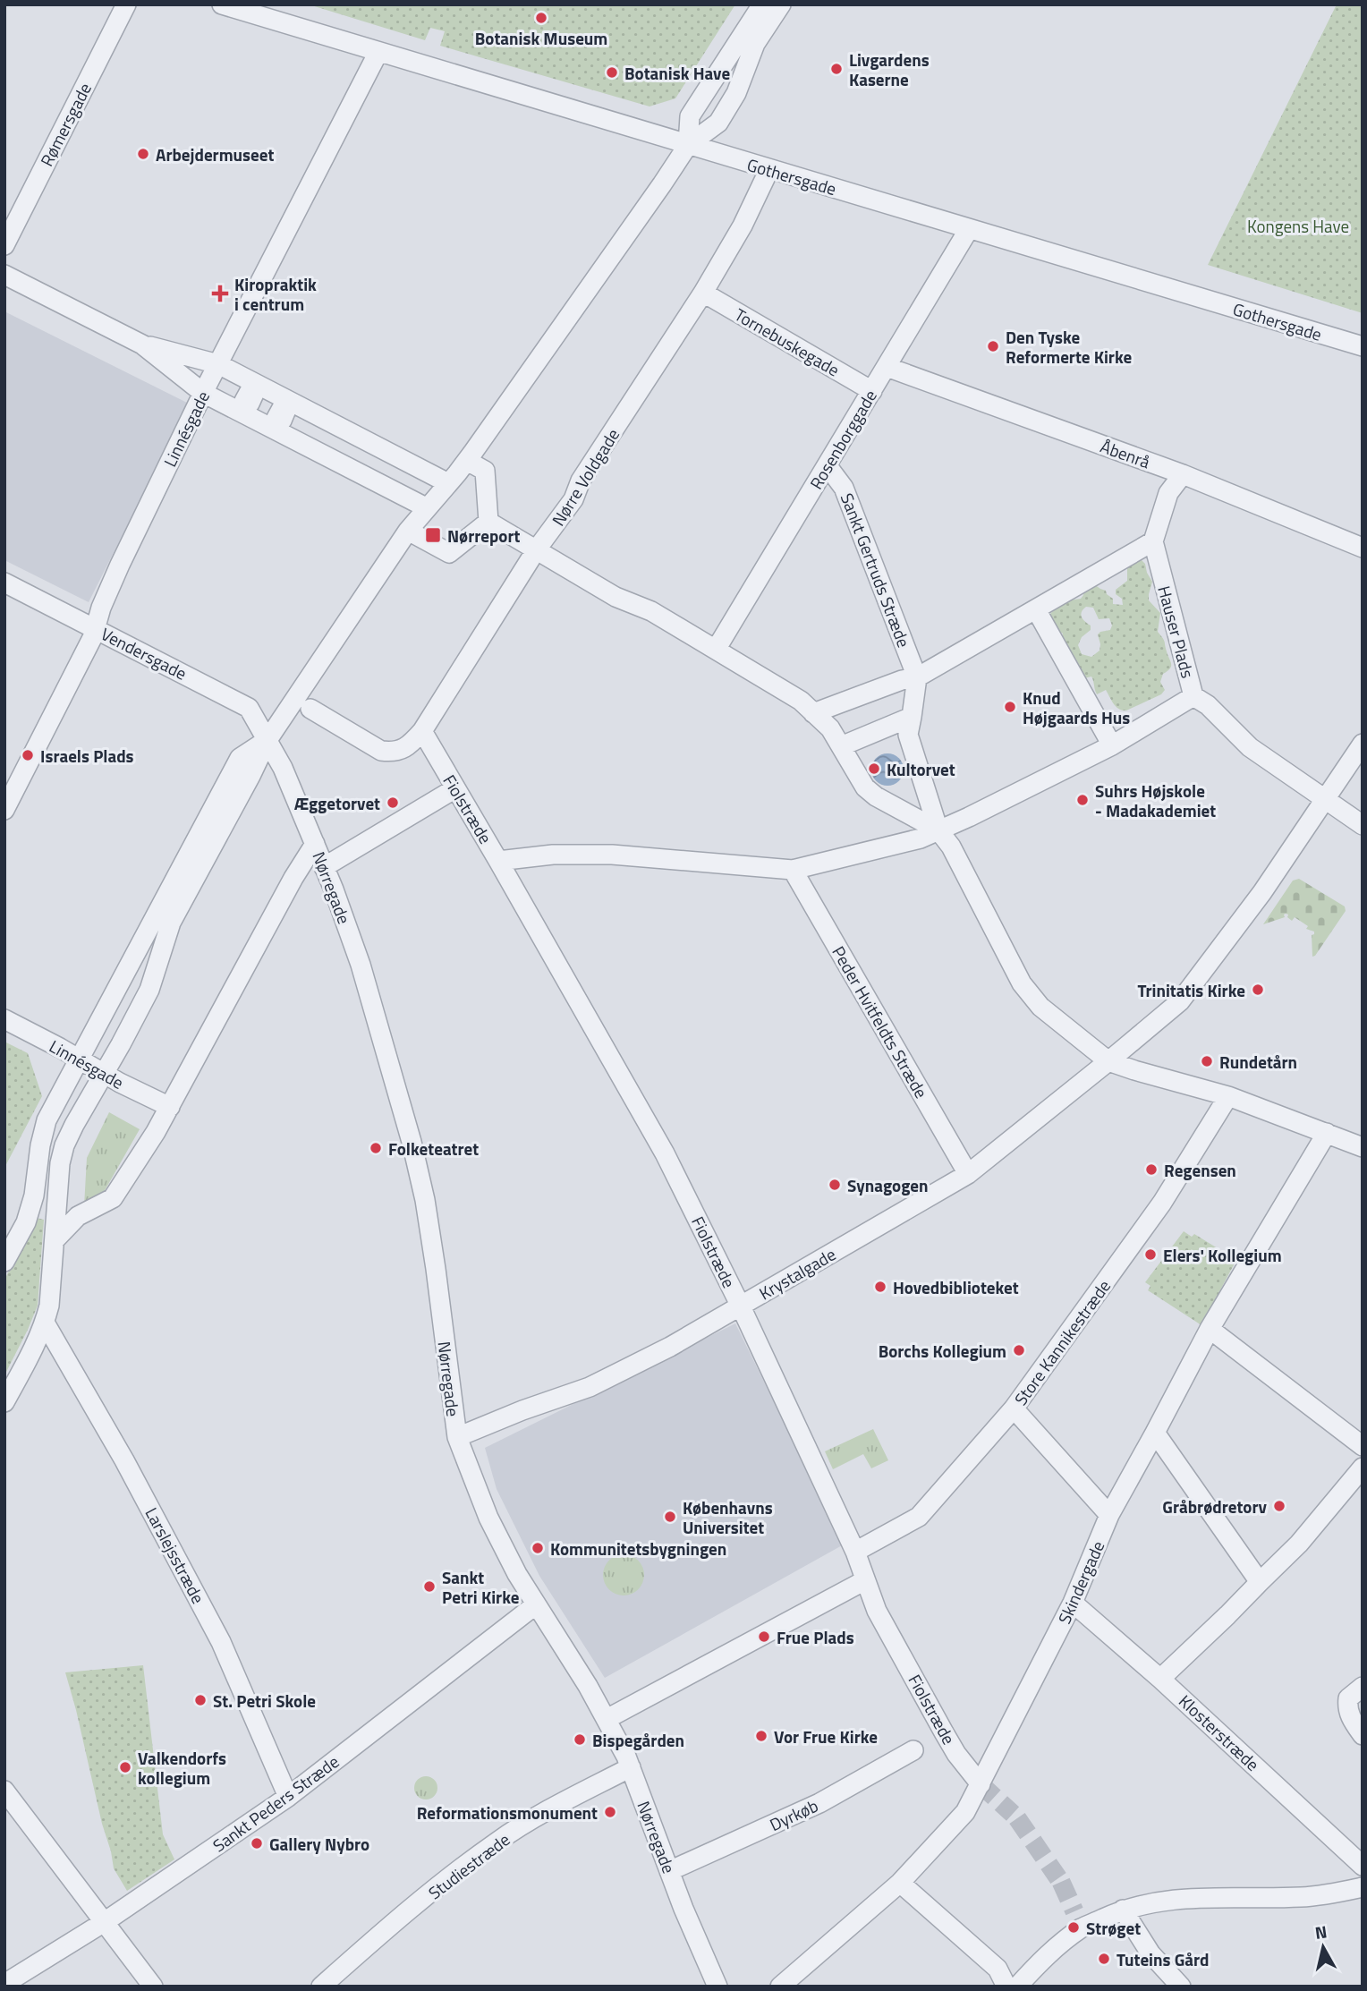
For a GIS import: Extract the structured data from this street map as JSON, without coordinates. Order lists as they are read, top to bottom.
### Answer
{
  "streets": {
    "street": [
      "Rømersgade",
      "Gothersgade",
      "Tornebuskegade",
      "Linnésgade",
      "Rosenborggade",
      "Åbenrå",
      "Nørre Voldgade",
      "Sankt Gertruds Stræde",
      "Hauser Plads",
      "Vendersgade",
      "Fiolstræde",
      "Nørregade",
      "Peder Hvitfeldts Stræde",
      "Krystalgade",
      "Store Kannikestræde",
      "Larslejsstræde",
      "Skindergade",
      "Klosterstræde",
      "Sankt Peders Stræde",
      "Dyrkøb",
      "Studiestræde"
    ]
  },
  "crossings": [
    ["Gothersgade", "Linnésgade"],
    ["Gothersgade", "Rosenborggade"],
    ["Gothersgade", "Nørre Voldgade"],
    ["Tornebuskegade", "Rosenborggade"],
    ["Tornebuskegade", "Nørre Voldgade"],
    ["Linnésgade", "Vendersgade"],
    ["Rosenborggade", "Åbenrå"],
    ["Rosenborggade", "Sankt Gertruds Stræde"],
    ["Nørre Voldgade", "Fiolstræde"],
    ["Vendersgade", "Nørregade"],
    ["Fiolstræde", "Krystalgade"],
    ["Fiolstræde", "Store Kannikestræde"],
    ["Fiolstræde", "Skindergade"],
    ["Nørregade", "Krystalgade"],
    ["Nørregade", "Sankt Peders Stræde"],
    ["Nørregade", "Dyrkøb"],
    ["Nørregade", "Studiestræde"],
    ["Peder Hvitfeldts Stræde", "Krystalgade"],
    ["Larslejsstræde", "Sankt Peders Stræde"],
    ["Skindergade", "Klosterstræde"]
  ],
  "parks": ["Kongens Have"],
  "places": {
    "other": [
      "Botanisk Museum",
      "Livgardens Kaserne",
      "Botanisk Have",
      "Arbejdermuseet",
      "Den Tyske Reformerte Kirke",
      "Knud Højgaards Hus",
      "Israels Plads",
      "Kultorvet",
      "Suhrs Højskole - Madakademiet",
      "Æggetorvet",
      "Trinitatis Kirke",
      "Rundetårn",
      "Folketeatret",
      "Regensen",
      "Synagogen",
      "Elers' Kollegium",
      "Hovedbiblioteket",
      "Borchs Kollegium",
      "Gråbrødretorv",
      "Københavns Universitet",
      "Kommunitetsbygningen",
      "Sankt Petri Kirke",
      "Frue Plads",
      "St. Petri Skole",
      "Vor Frue Kirke",
      "Bispegården",
      "Valkendorfs kollegium",
      "Reformationsmonument",
      "Gallery Nybro",
      "Strøget",
      "Tuteins Gård"
    ],
    "health": ["Kiropraktik i centrum"],
    "transit": ["Nørreport"]
  },
  "north": "top"
}
